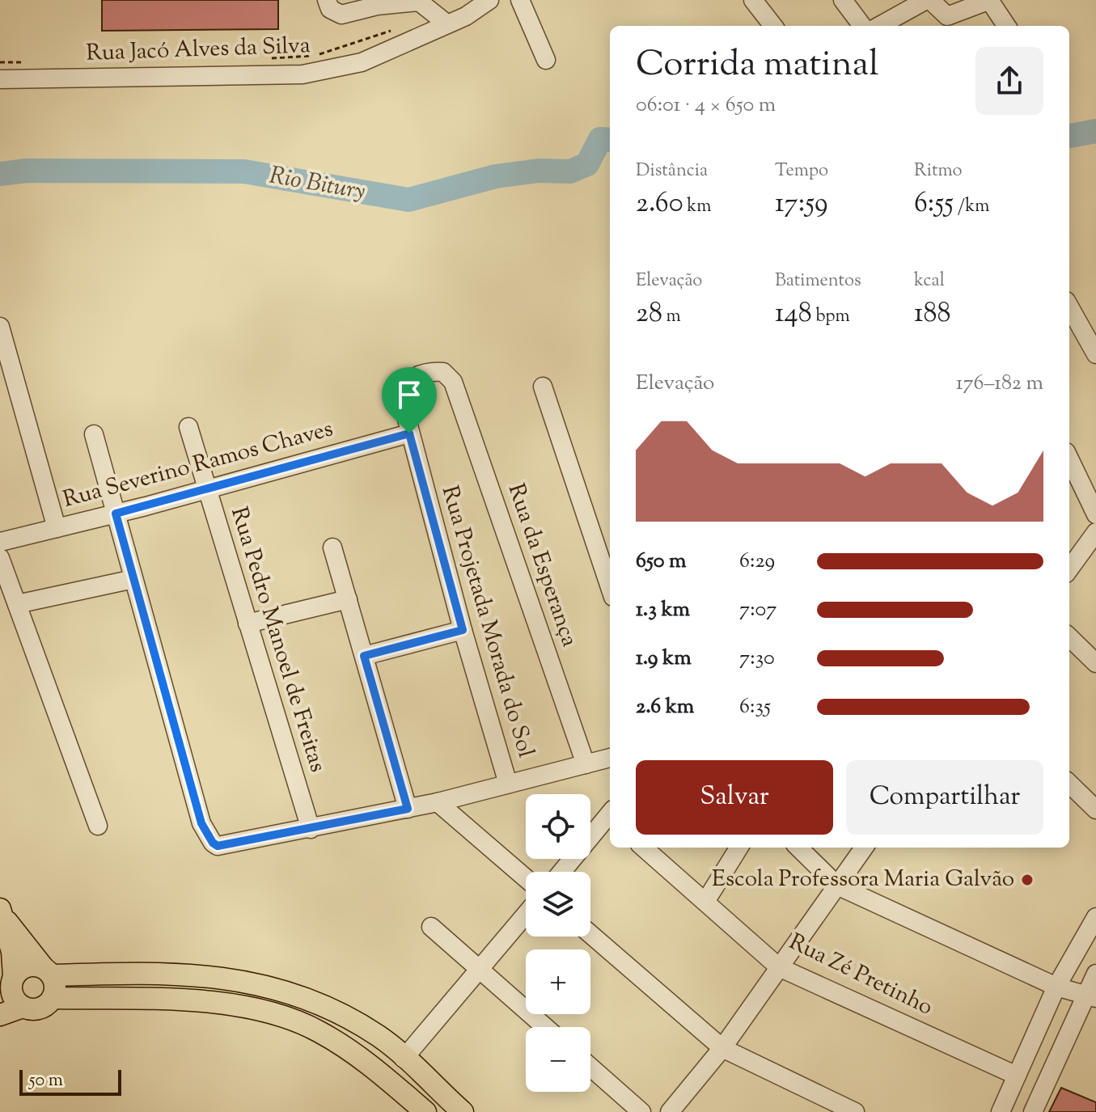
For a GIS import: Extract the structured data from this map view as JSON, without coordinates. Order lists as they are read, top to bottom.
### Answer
{
  "streets": {
    "street": [
      "Rua Jacó Alves da Silva",
      "Rua Severino Ramos Chaves",
      "Rua da Esperança",
      "Rua Projetada Morada do Sol",
      "Rua Pedro Manoel de Freitas",
      "Rua Zé Pretinho"
    ]
  },
  "crossings": [
    ["Rua Severino Ramos Chaves", "Rua Projetada Morada do Sol"],
    ["Rua Severino Ramos Chaves", "Rua Pedro Manoel de Freitas"],
    ["Rua da Esperança", "Rua Projetada Morada do Sol"]
  ],
  "water": ["Rio Bitury"],
  "places": ["Escola Professora Maria Galvão"],
  "scale_bar": "50 m",
  "page": {
    "heading": ["Corrida matinal", "06:01 · 4 × 650 m"],
    "stats": [
      ["Distância", "2.60 km"],
      ["Tempo", "17:59"],
      ["Ritmo", "6:55 /km"],
      ["Elevação", "28 m"],
      ["Batimentos", "148 bpm"],
      ["kcal", "188"]
    ],
    "chart": ["Elevação", "176–182 m"],
    "list": [
      {
        "name": "650 m",
        "note": "6:29"
      },
      {
        "name": "1.3 km",
        "note": "7:07"
      },
      {
        "name": "1.9 km",
        "note": "7:30"
      },
      {
        "name": "2.6 km",
        "note": "6:35"
      }
    ],
    "buttons": ["Salvar", "Compartilhar"],
    "map_buttons": ["+", "−"],
    "scale": "50 m"
  }
}
